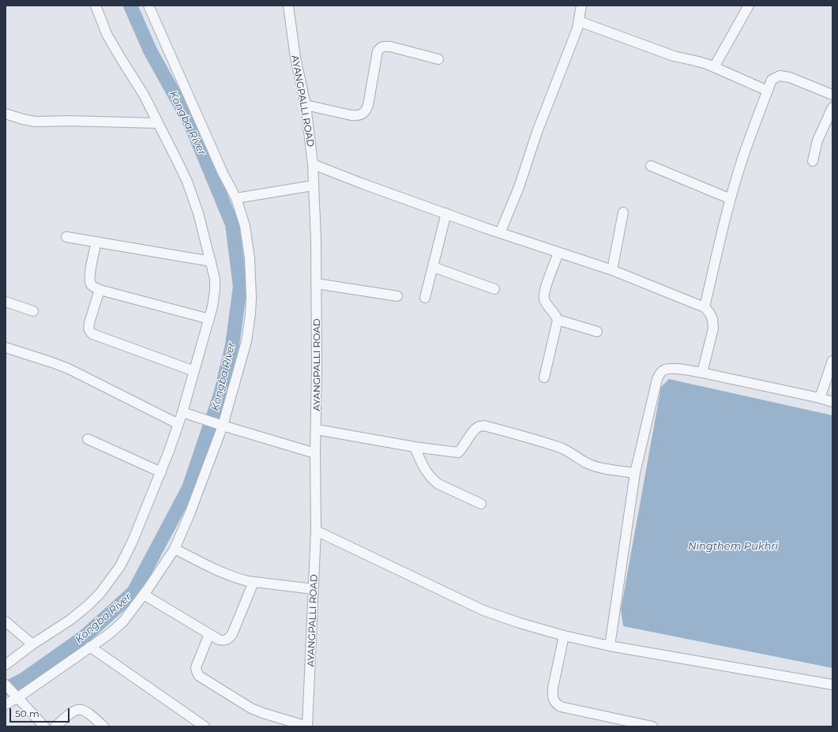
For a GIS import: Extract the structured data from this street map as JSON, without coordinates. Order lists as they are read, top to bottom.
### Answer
{
  "streets": {
    "street": ["AYANGPALLI ROAD"]
  },
  "water": ["Kongba River", "Ningthem Pukhri"],
  "scale_bar": "50 m"
}
